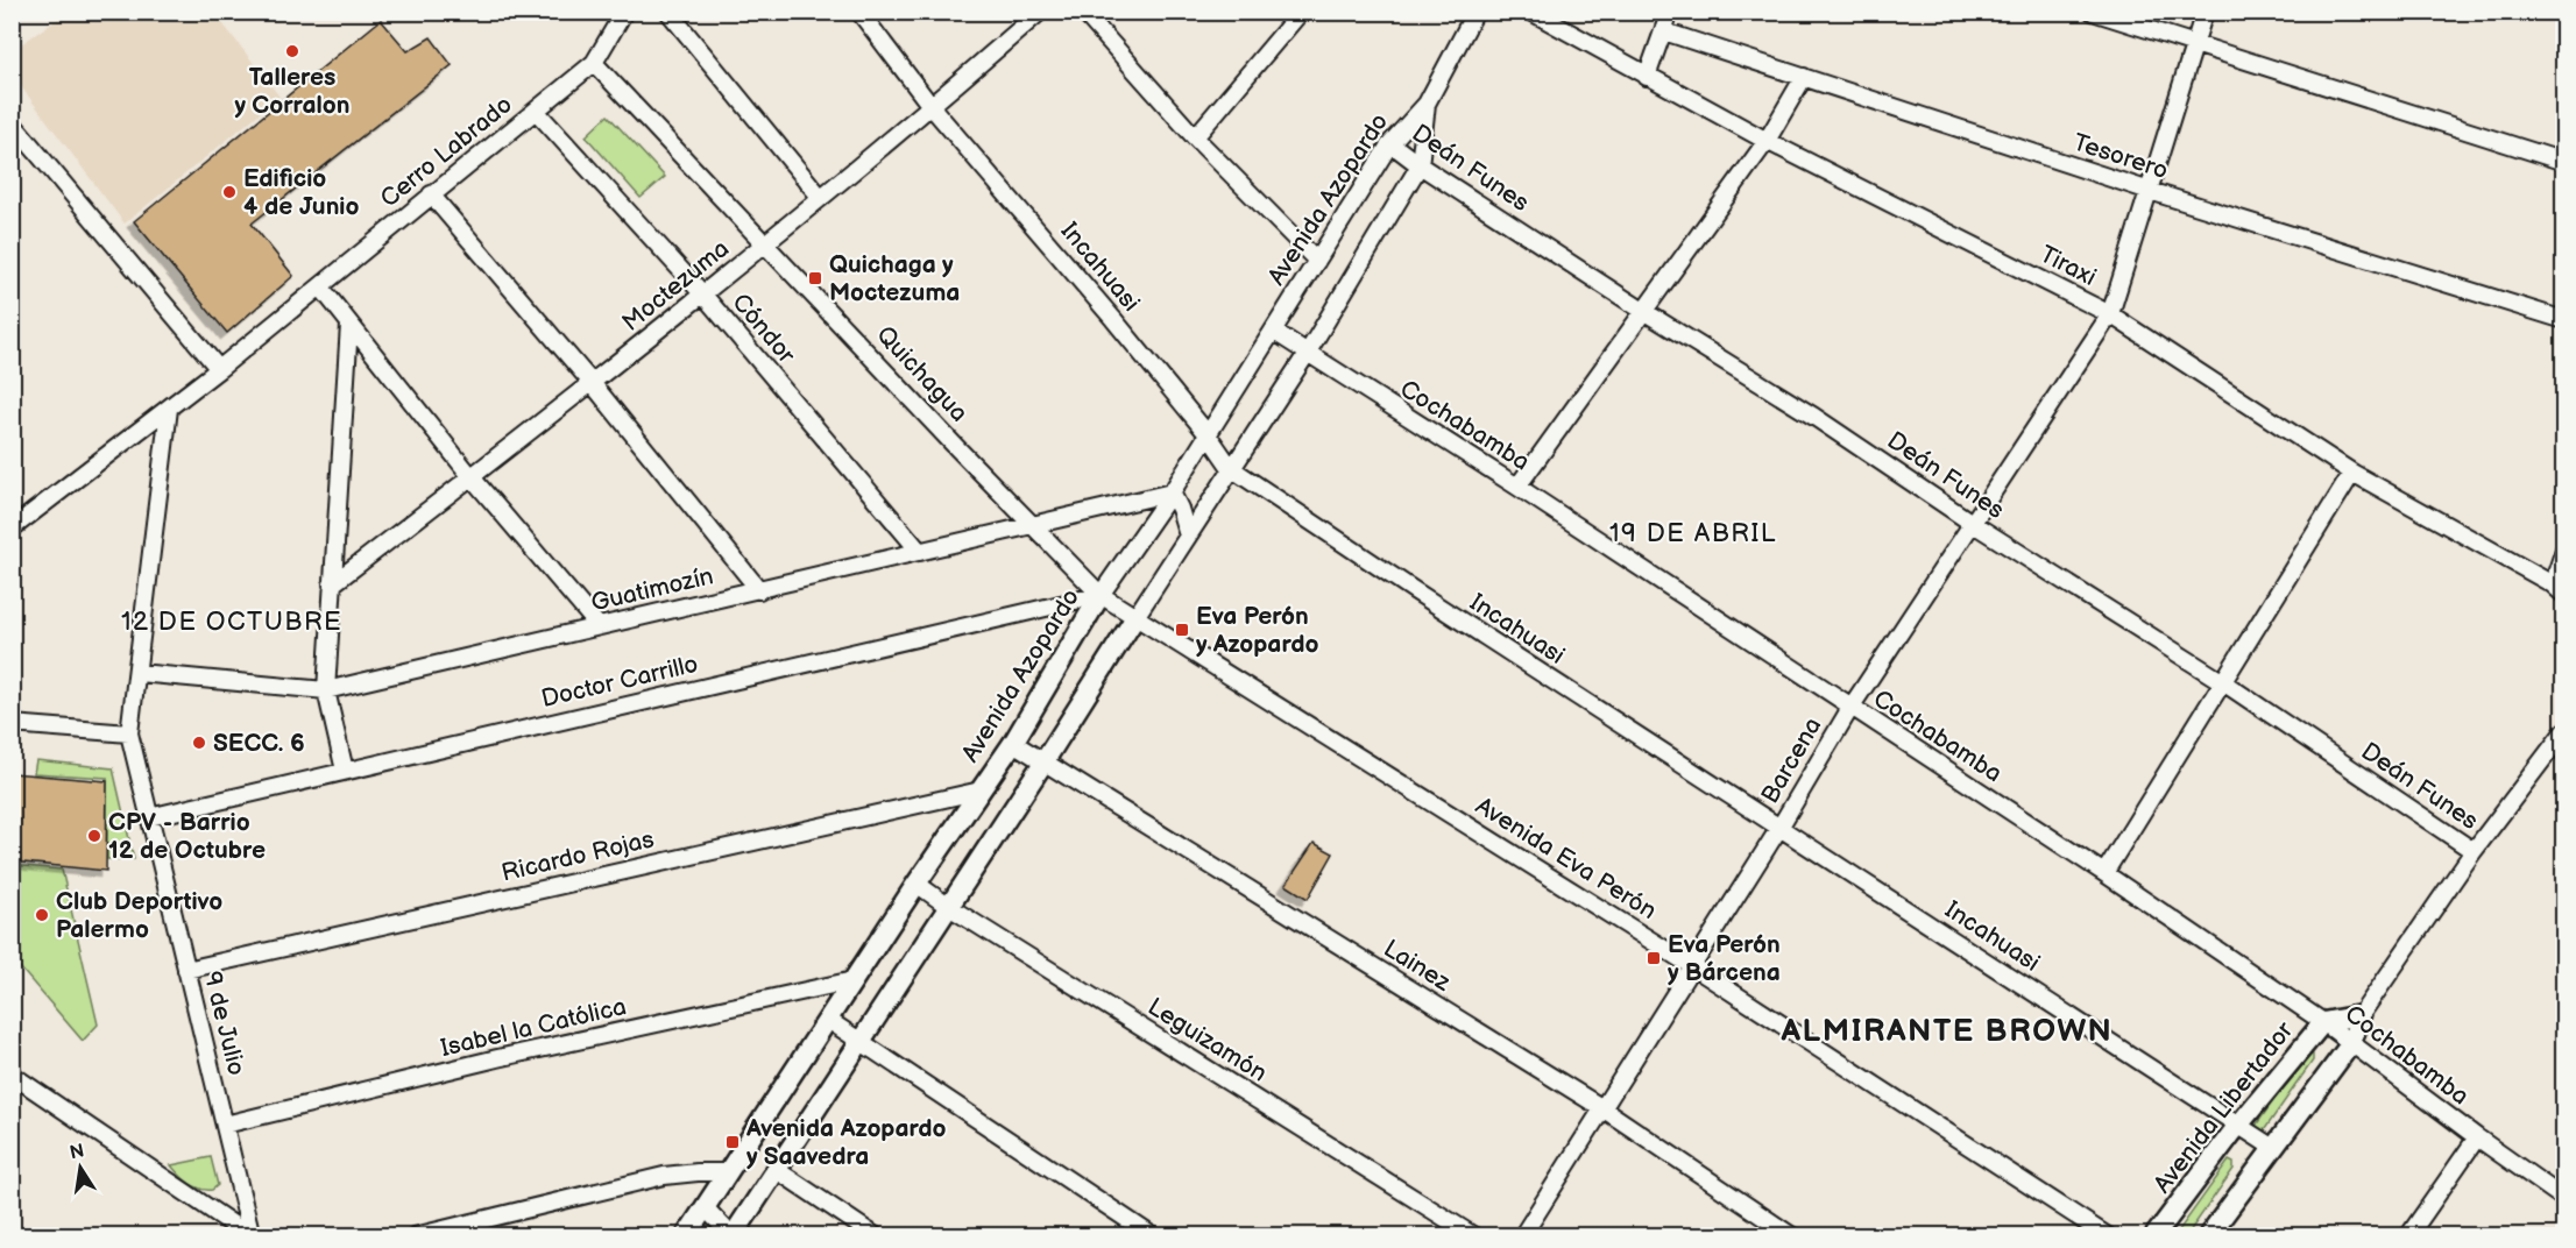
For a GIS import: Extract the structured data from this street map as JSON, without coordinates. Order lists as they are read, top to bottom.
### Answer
{
  "streets": {
    "street": [
      "Cerro Labrado",
      "Tesorero",
      "Deán Funes",
      "Avenida Azopardo",
      "Tiraxi",
      "Incahuasi",
      "Moctezuma",
      "Cóndor",
      "Quichagua",
      "Cochabamba",
      "Guatimozín",
      "Doctor Carrillo",
      "Barcena",
      "Ricardo Rojas",
      "Avenida Eva Perón",
      "Lainez",
      "9 de Julio",
      "Isabel la Católica",
      "Leguizamón",
      "Avenida Libertador"
    ]
  },
  "crossings": [
    ["Cerro Labrado", "Cóndor"],
    ["Cerro Labrado", "Quichagua"],
    ["Cerro Labrado", "9 de Julio"],
    ["Tesorero", "Barcena"],
    ["Deán Funes", "Avenida Azopardo"],
    ["Deán Funes", "Barcena"],
    ["Avenida Azopardo", "Incahuasi"],
    ["Avenida Azopardo", "Quichagua"],
    ["Avenida Azopardo", "Cochabamba"],
    ["Avenida Azopardo", "Guatimozín"],
    ["Avenida Azopardo", "Doctor Carrillo"],
    ["Avenida Azopardo", "Ricardo Rojas"],
    ["Avenida Azopardo", "Avenida Eva Perón"],
    ["Avenida Azopardo", "Lainez"],
    ["Avenida Azopardo", "Isabel la Católica"],
    ["Avenida Azopardo", "Leguizamón"],
    ["Tiraxi", "Barcena"],
    ["Incahuasi", "Moctezuma"],
    ["Incahuasi", "Barcena"],
    ["Incahuasi", "Avenida Libertador"],
    ["Moctezuma", "Cóndor"],
    ["Moctezuma", "Quichagua"],
    ["Cóndor", "Guatimozín"],
    ["Quichagua", "Guatimozín"],
    ["Quichagua", "Doctor Carrillo"],
    ["Quichagua", "Avenida Eva Perón"],
    ["Cochabamba", "Barcena"],
    ["Cochabamba", "Avenida Libertador"],
    ["Guatimozín", "9 de Julio"],
    ["Doctor Carrillo", "Avenida Eva Perón"],
    ["Doctor Carrillo", "9 de Julio"],
    ["Barcena", "Avenida Eva Perón"],
    ["Barcena", "Lainez"],
    ["Ricardo Rojas", "9 de Julio"],
    ["9 de Julio", "Isabel la Católica"]
  ],
  "districts": ["19 DE ABRIL", "12 DE OCTUBRE", "ALMIRANTE BROWN"],
  "places": {
    "other": [
      "Talleres y Corralon",
      "Edificio 4 de Junio",
      "SECC. 6",
      "CPV - Barrio 12 de Octubre",
      "Club Deportivo Palermo"
    ],
    "transit": [
      "Quichaga y Moctezuma",
      "Eva Perón y Azopardo",
      "Eva Perón y Bárcena",
      "Avenida Azopardo y Saavedra"
    ]
  },
  "north": "top"
}
